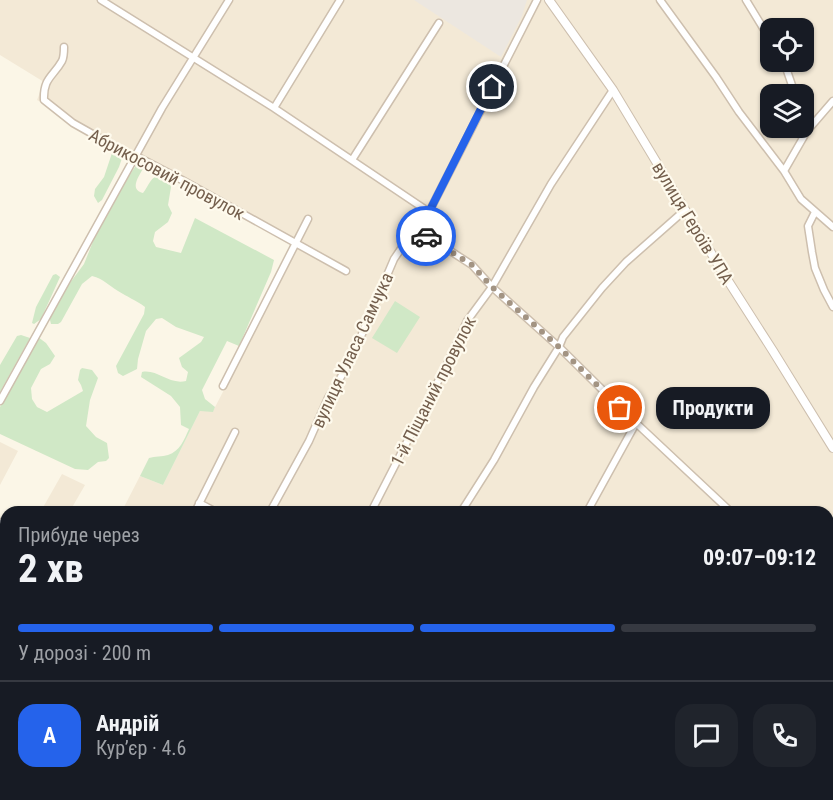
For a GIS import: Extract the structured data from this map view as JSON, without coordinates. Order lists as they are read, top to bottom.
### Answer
{
  "streets": {
    "street": [
      "Абрикосовий провулок",
      "вулиця Героїв УПА",
      "вулиця Уласа Самчука",
      "1-й Піщаний провулок"
    ]
  },
  "crossings": [
    ["вулиця Героїв УПА", "1-й Піщаний провулок"]
  ],
  "places": ["Продукти"],
  "page": {
    "bubble": "Продукти",
    "heading": ["2 хв", "Прибуде через", "09:07–09:12"],
    "panel": ["Андрій", "Кур’єр · 4.6"],
    "bar": "У дорозі · 200 m",
    "round": "А"
  }
}
